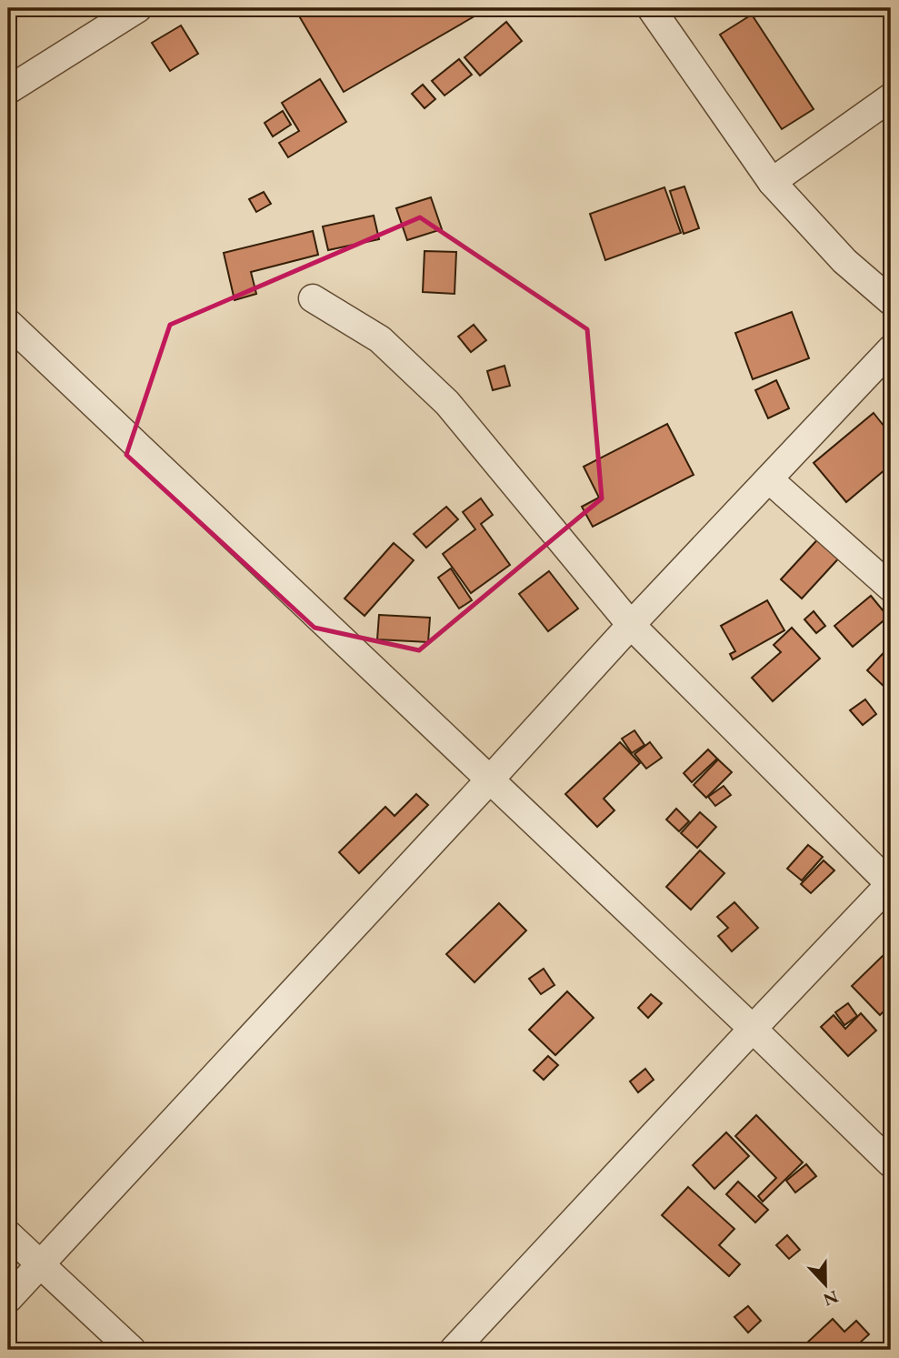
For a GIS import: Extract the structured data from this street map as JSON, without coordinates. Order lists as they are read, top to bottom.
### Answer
{
  "north": "bottom"
}
